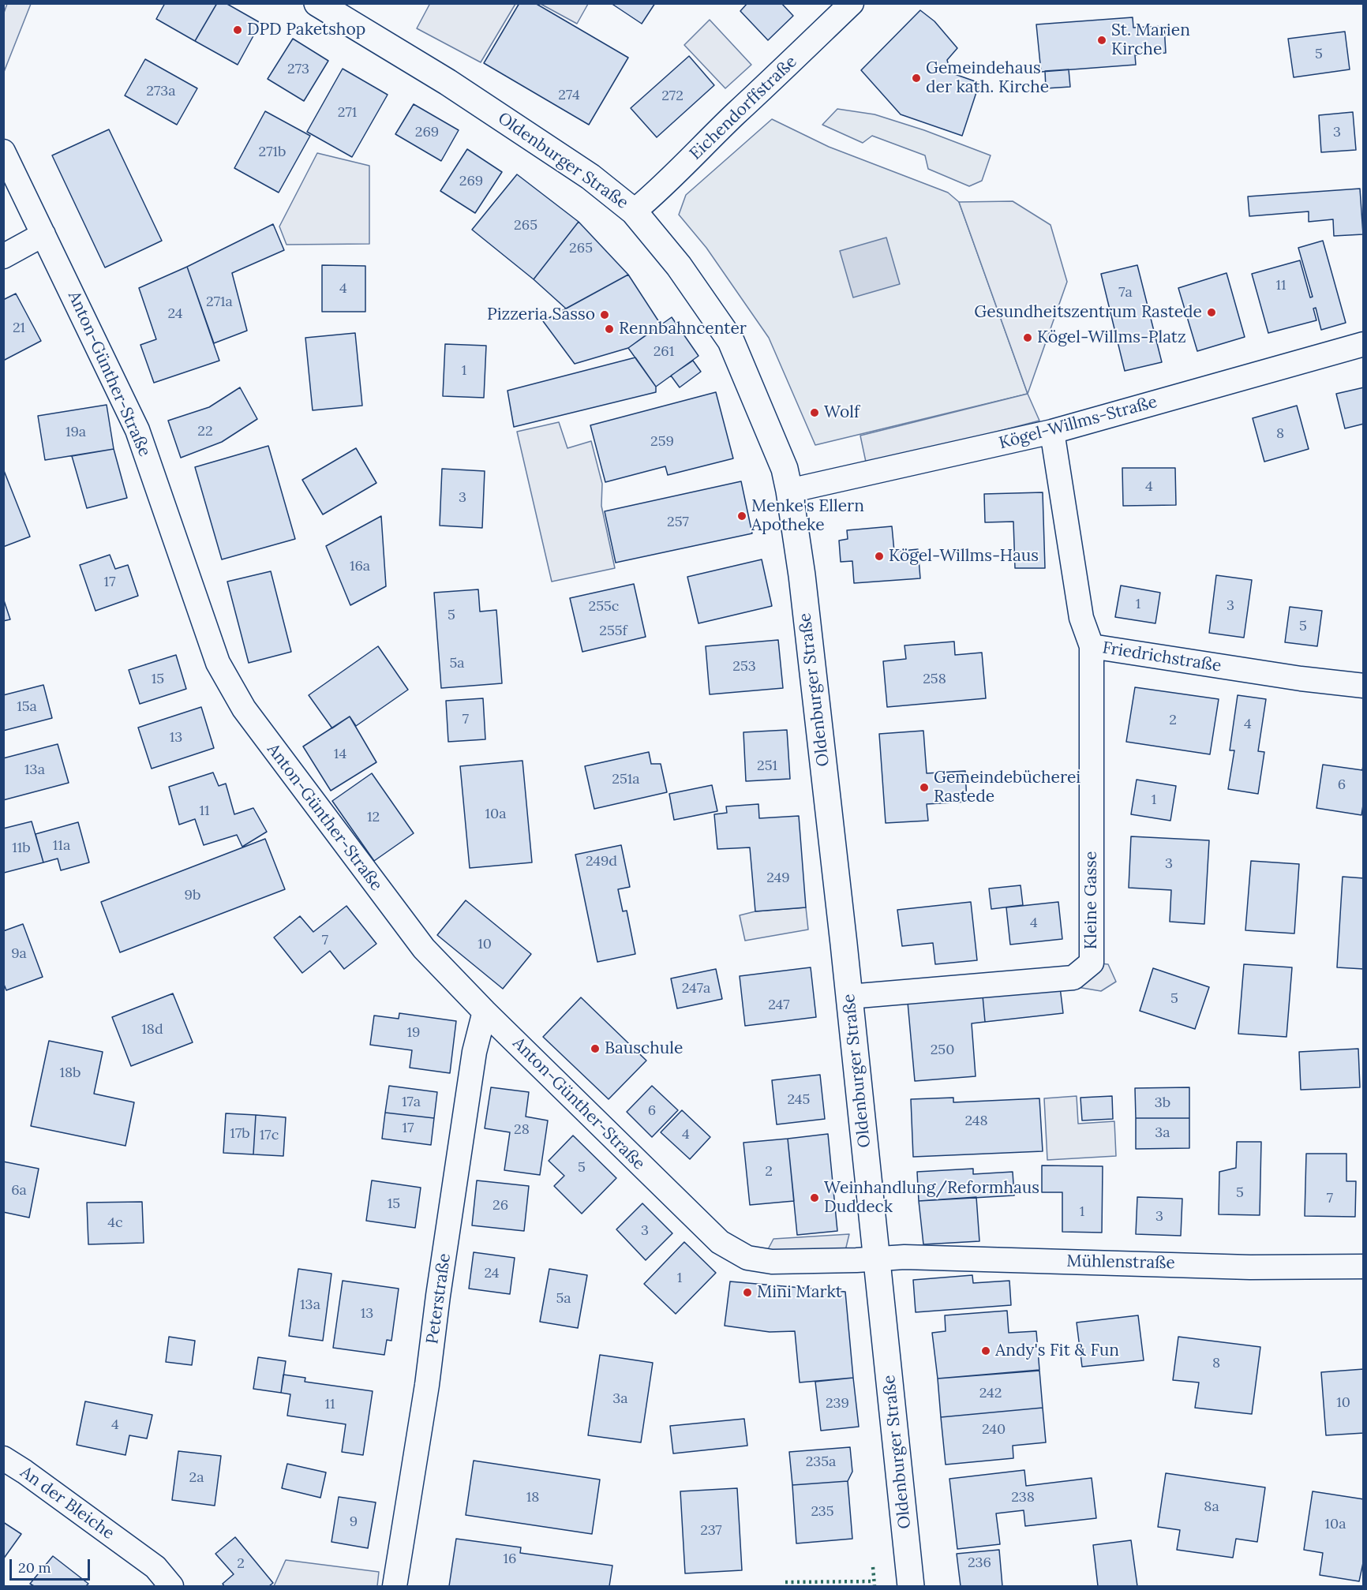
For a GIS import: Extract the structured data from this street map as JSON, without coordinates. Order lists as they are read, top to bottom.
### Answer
{
  "streets": {
    "street": [
      "Eichendorffstraße",
      "Oldenburger Straße",
      "Anton-Günther-Straße",
      "Kögel-Willms-Straße",
      "Friedrichstraße",
      "Kleine Gasse",
      "Mühlenstraße",
      "Peterstraße",
      "An der Bleiche"
    ]
  },
  "crossings": [
    ["Eichendorffstraße", "Oldenburger Straße"],
    ["Oldenburger Straße", "Anton-Günther-Straße"],
    ["Oldenburger Straße", "Kögel-Willms-Straße"],
    ["Oldenburger Straße", "Kleine Gasse"],
    ["Oldenburger Straße", "Mühlenstraße"],
    ["Anton-Günther-Straße", "Mühlenstraße"],
    ["Anton-Günther-Straße", "Peterstraße"],
    ["Kögel-Willms-Straße", "Friedrichstraße"],
    ["Friedrichstraße", "Kleine Gasse"]
  ],
  "places": [
    "DPD Paketshop",
    "St. Marien Kirche",
    "Gemeindehaus der kath. Kirche",
    "Gesundheitszentrum Rastede",
    "Pizzeria Sasso",
    "Rennbahncenter",
    "Kögel-Willms-Platz",
    "Wolf",
    "Menke's Ellern Apotheke",
    "Kögel-Willms-Haus",
    "Gemeindebücherei Rastede",
    "Bauschule",
    "Weinhandlung/Reformhaus Duddeck",
    "Mini Markt",
    "Andy's Fit & Fun"
  ],
  "house_numbers": [
    "5",
    "273",
    "273a",
    "274",
    "272",
    "271",
    "269",
    "3",
    "271b",
    "269",
    "265",
    "265",
    "11",
    "4",
    "7a",
    "271a",
    "24",
    "21",
    "261",
    "1",
    "22",
    "19a",
    "8",
    "259",
    "4",
    "3",
    "257",
    "16a",
    "17",
    "1",
    "3",
    "255c",
    "5",
    "5",
    "255f",
    "5a",
    "253",
    "15",
    "258",
    "15a",
    "7",
    "2",
    "4",
    "13",
    "14",
    "251",
    "13a",
    "251a",
    "6",
    "1",
    "11",
    "10a",
    "12",
    "11a",
    "11b",
    "249d",
    "3",
    "249",
    "9b",
    "4",
    "7",
    "10",
    "9a",
    "247a",
    "5",
    "247",
    "18d",
    "19",
    "250",
    "18b",
    "245",
    "17a",
    "3b",
    "6",
    "248",
    "17",
    "28",
    "3a",
    "17b",
    "4",
    "17c",
    "5",
    "2",
    "6a",
    "5",
    "7",
    "15",
    "26",
    "1",
    "3",
    "4c",
    "3",
    "24",
    "1",
    "5a",
    "13a",
    "13",
    "8",
    "242",
    "3a",
    "10",
    "239",
    "11",
    "4",
    "240",
    "235a",
    "2a",
    "18",
    "238",
    "8a",
    "235",
    "9",
    "10a",
    "237",
    "16",
    "236",
    "2"
  ],
  "scale_bar": "20 m"
}
